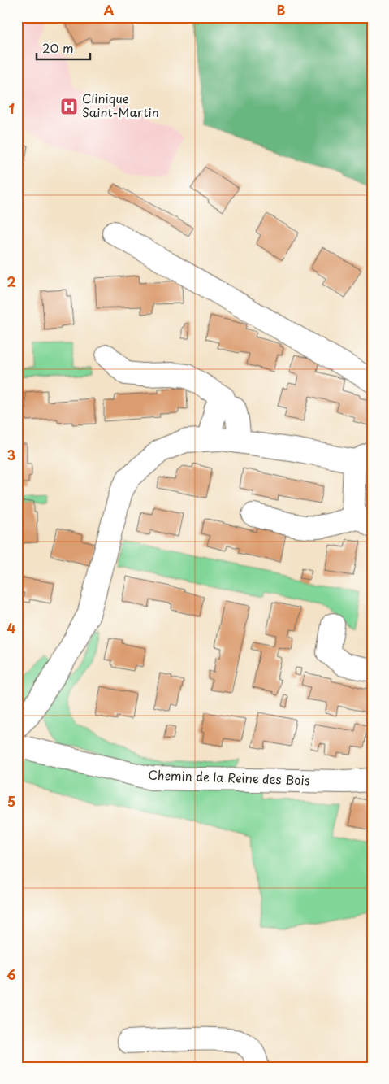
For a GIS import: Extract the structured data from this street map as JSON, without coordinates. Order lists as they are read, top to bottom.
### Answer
{
  "streets": {
    "street": ["Chemin de la Reine des Bois"]
  },
  "places": {
    "hospital": ["Clinique Saint-Martin"]
  },
  "scale_bar": "20 m",
  "grid": {
    "columns": ["A", "B"],
    "rows": [
      "1",
      "2",
      "3",
      "4",
      "5",
      "6"
    ]
  }
}
